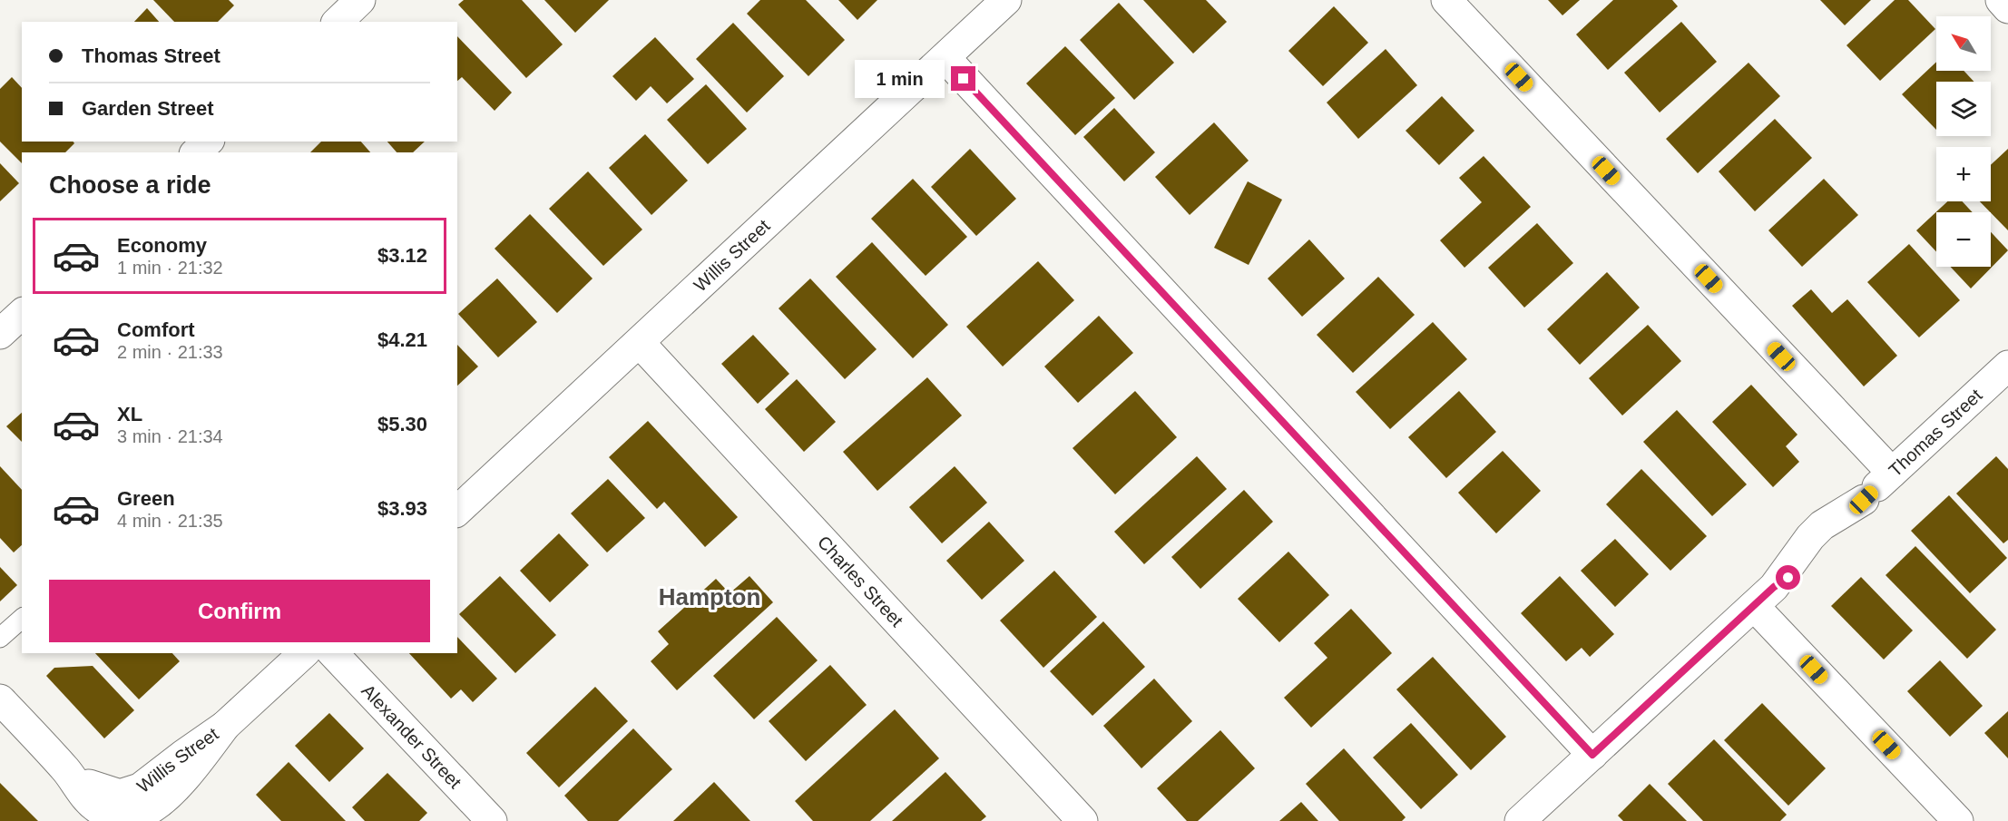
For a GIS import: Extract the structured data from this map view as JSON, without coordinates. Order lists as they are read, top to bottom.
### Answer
{
  "streets": {
    "street": [
      "Willis Street",
      "Thomas Street",
      "Charles Street",
      "Alexander Street"
    ]
  },
  "crossings": [
    ["Willis Street", "Charles Street"]
  ],
  "districts": ["Hampton"],
  "north": "top left",
  "page": {
    "map_buttons": ["+", "−"],
    "banner": ["Thomas Street", "Garden Street"],
    "bubble": "1 min",
    "heading": "Choose a ride",
    "list": [
      {
        "name": "Economy",
        "note": "1 min · 21:32",
        "value": "$3.12"
      },
      {
        "name": "Comfort",
        "note": "2 min · 21:33",
        "value": "$4.21"
      },
      {
        "name": "XL",
        "note": "3 min · 21:34",
        "value": "$5.30"
      },
      {
        "name": "Green",
        "note": "4 min · 21:35",
        "value": "$3.93"
      }
    ],
    "buttons": "Confirm"
  }
}
